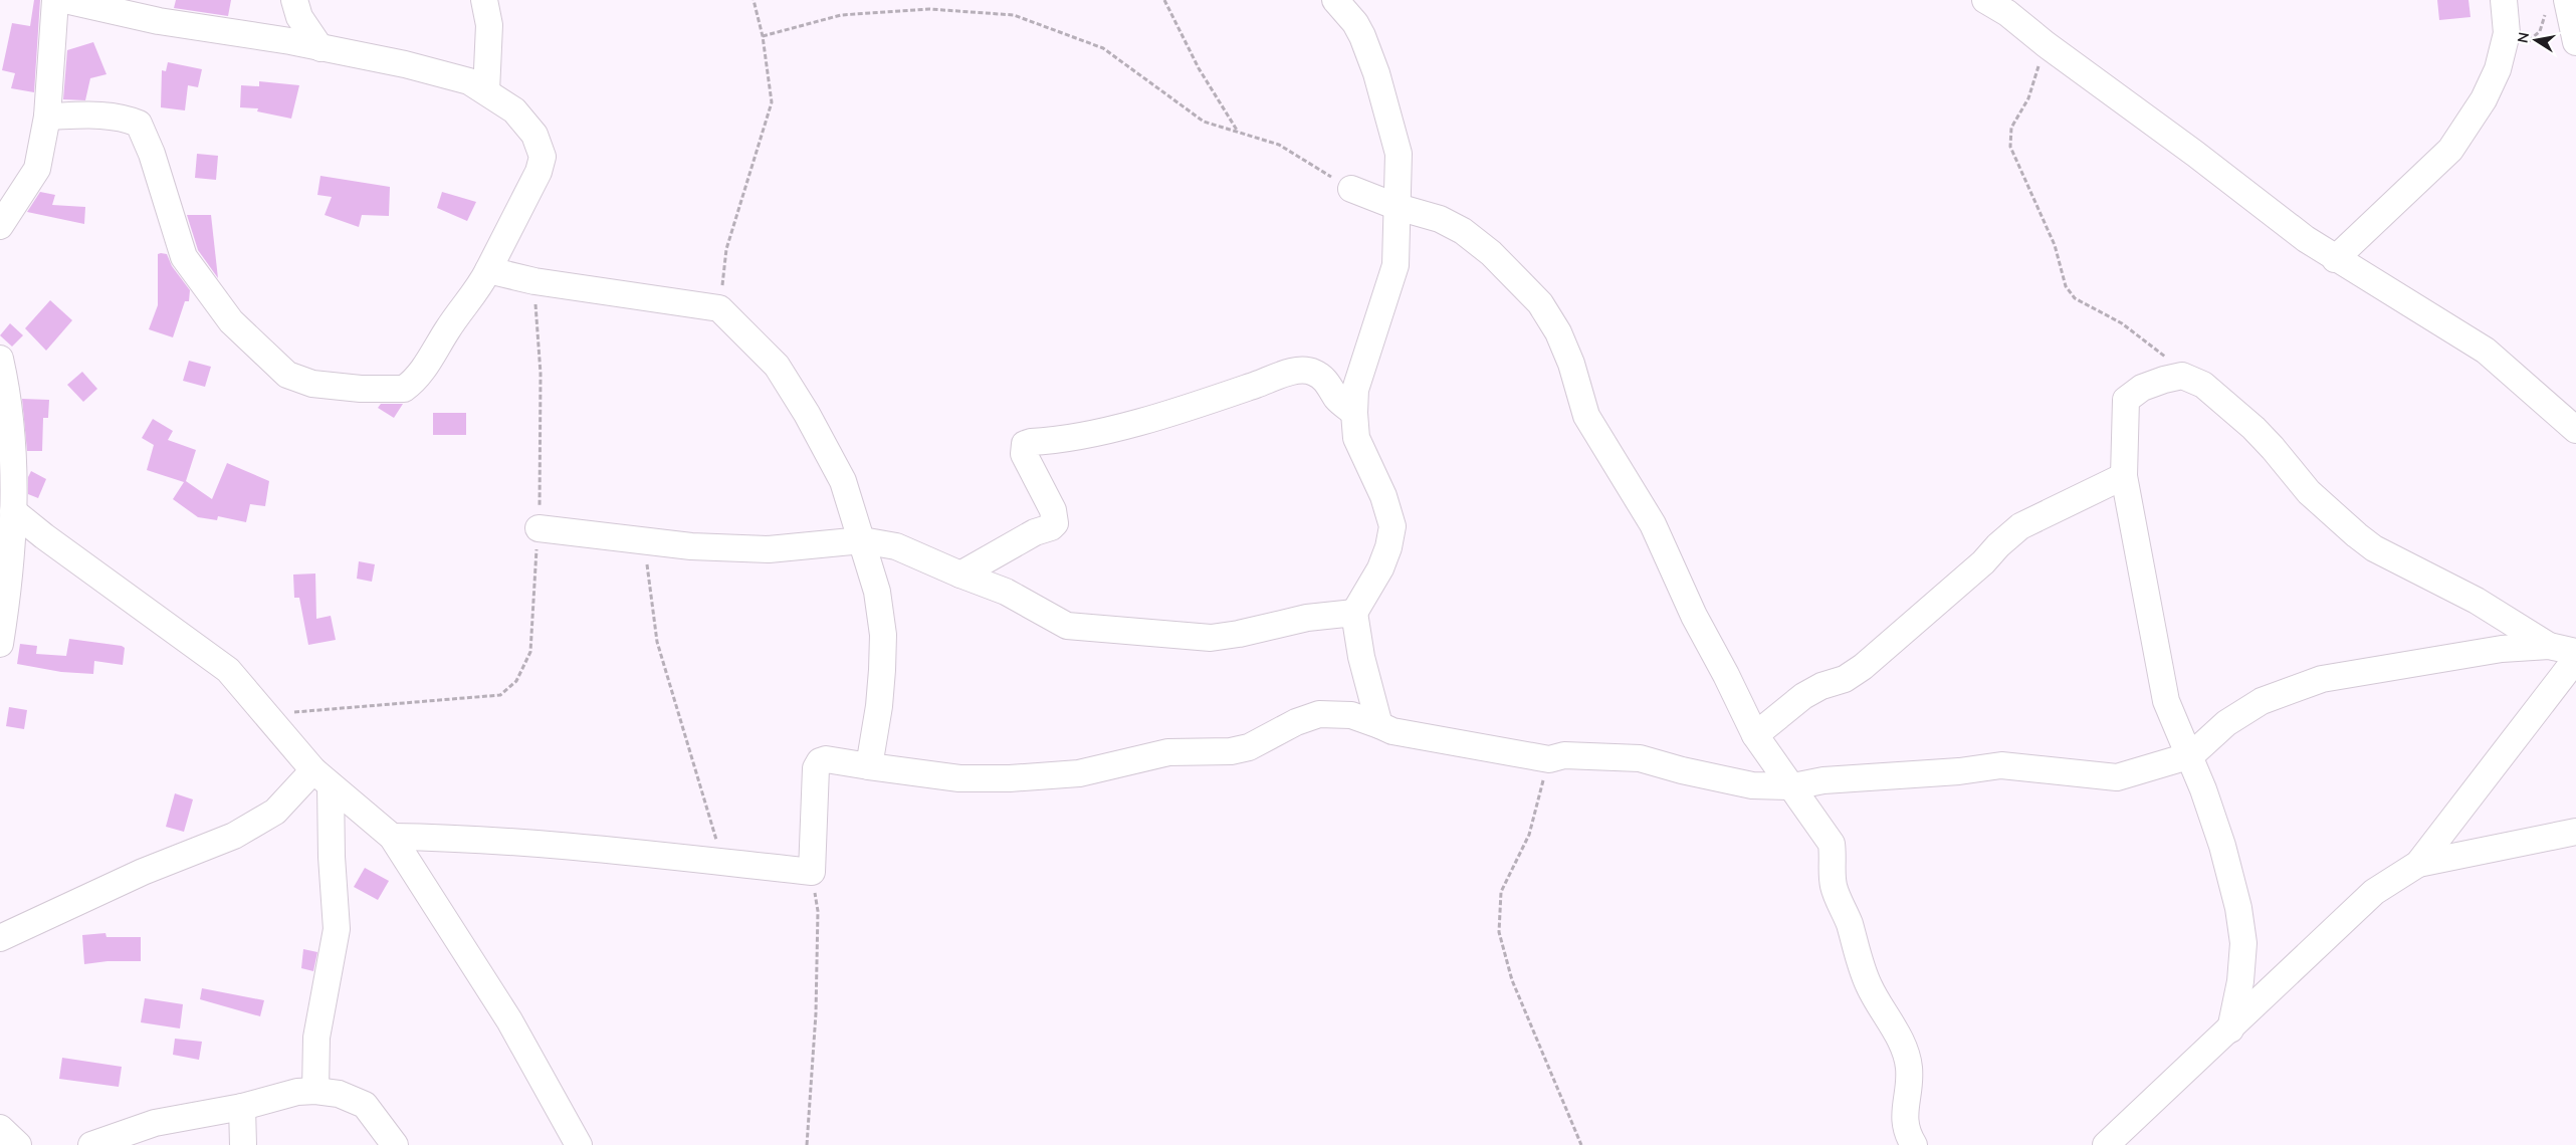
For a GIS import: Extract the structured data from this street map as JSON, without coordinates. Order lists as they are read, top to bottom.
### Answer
{
  "north": "left"
}
